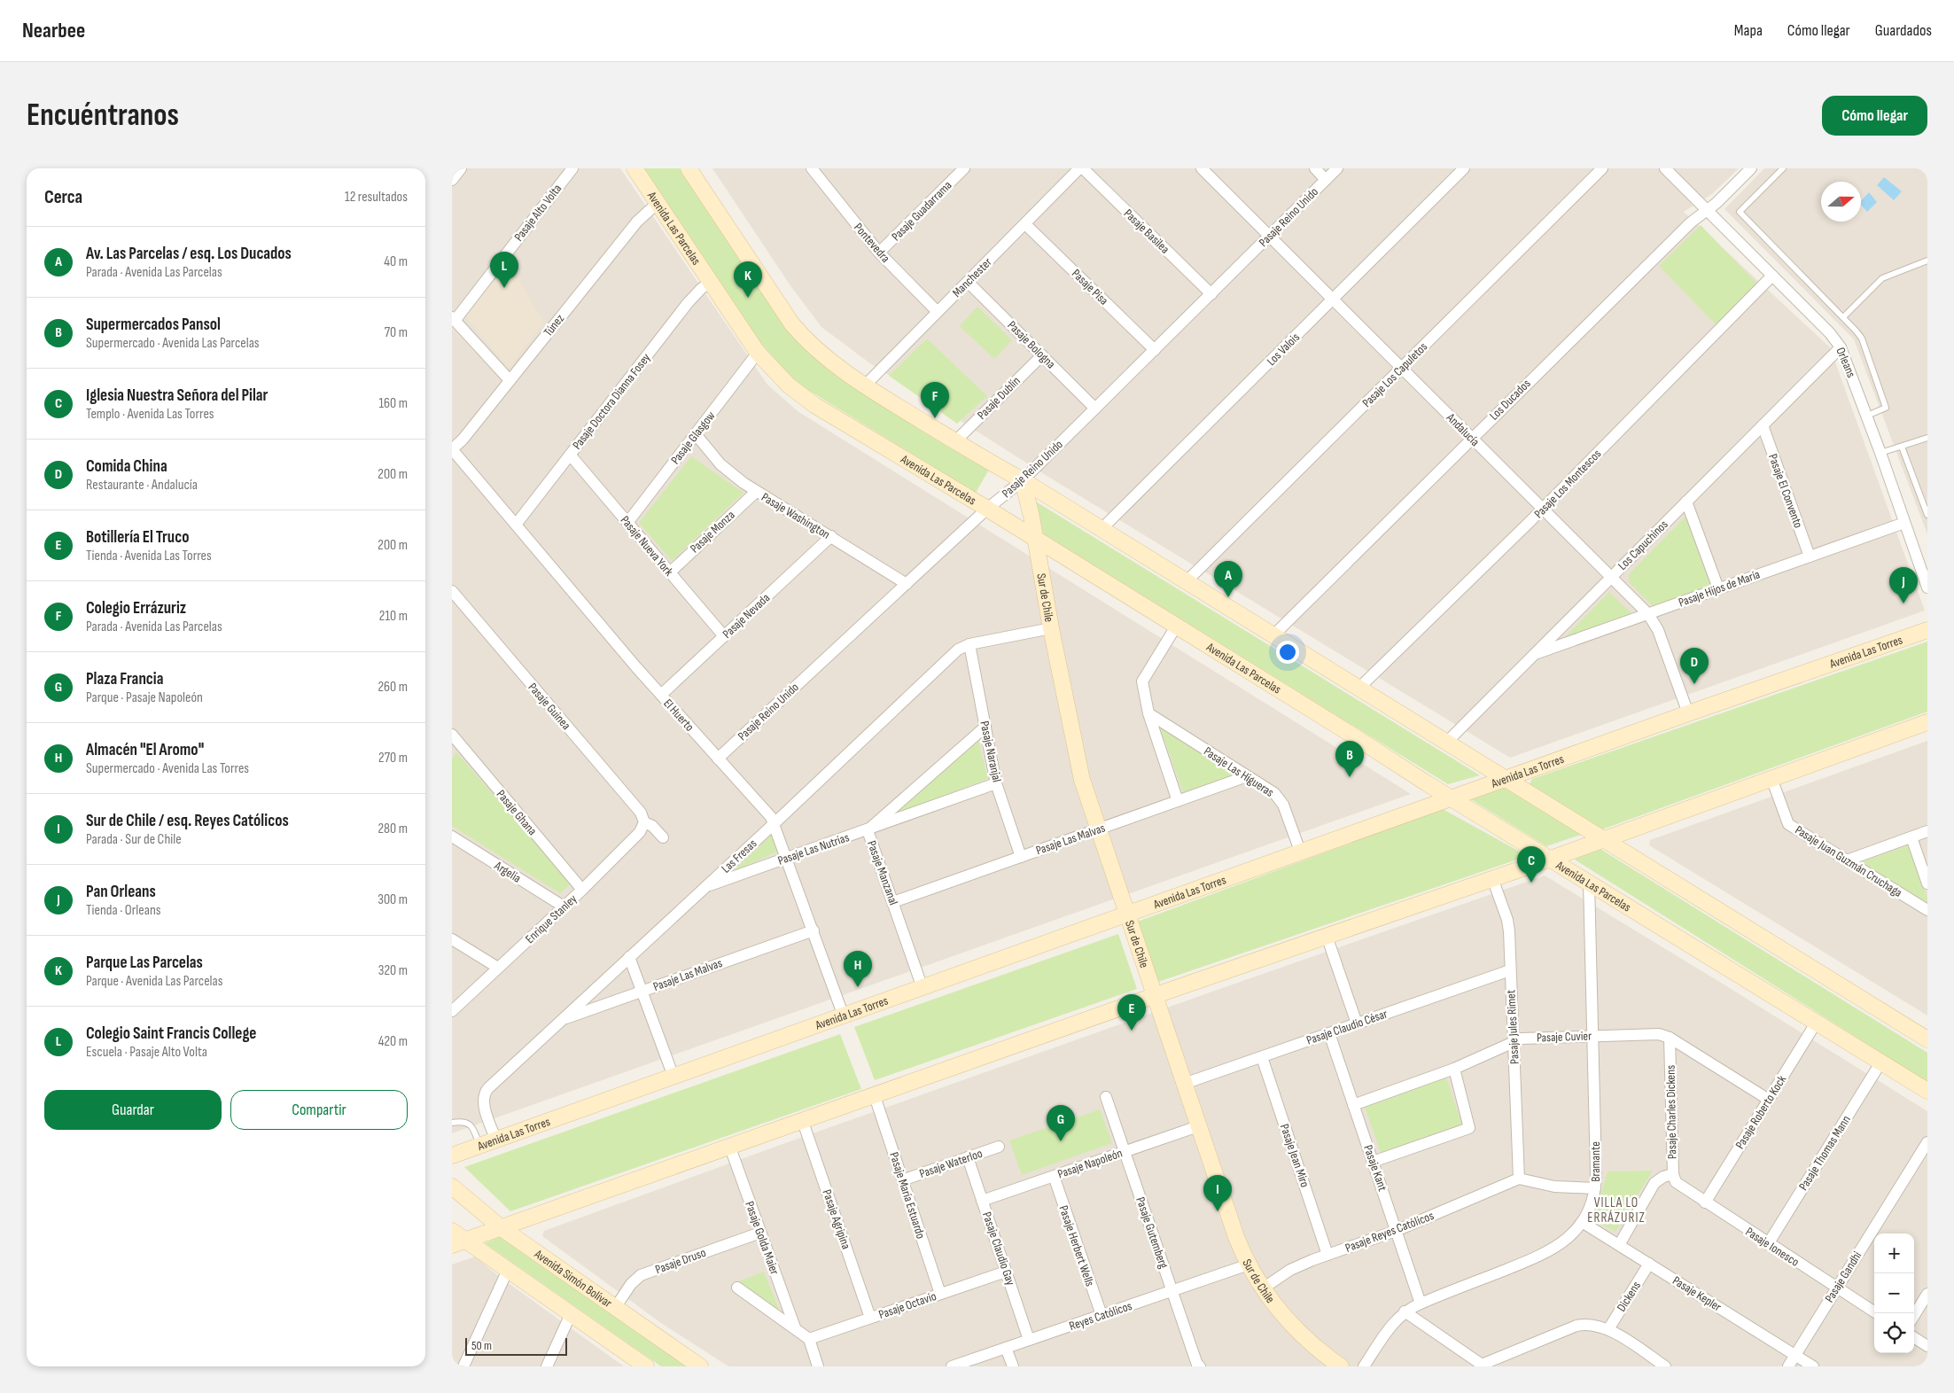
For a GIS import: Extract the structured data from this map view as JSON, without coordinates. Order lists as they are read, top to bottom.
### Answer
{
  "streets": {
    "street": [
      "Pasaje Guadarrama",
      "Pasaje Alto Volta",
      "Pasaje Reino Unido",
      "Avenida Las Parcelas",
      "Pasaje Basilea",
      "Pontevedra",
      "Manchester",
      "Pasaje Pisa",
      "Túnez",
      "Pasaje Bologna",
      "Los Valois",
      "Orleans",
      "Pasaje Los Capuletos",
      "Pasaje Dublín",
      "Los Ducados",
      "Pasaje Doctora Dianna Fosey",
      "Andalucía",
      "Pasaje Glasgow",
      "Pasaje Los Montescos",
      "Pasaje El Convento",
      "Pasaje Washington",
      "Pasaje Monza",
      "Los Capuchinos",
      "Pasaje Nueva York",
      "Pasaje Hijos de María",
      "Sur de Chile",
      "Pasaje Nevada",
      "Avenida Las Torres",
      "Pasaje Guinea",
      "El Huerto",
      "Pasaje Naranjal",
      "Pasaje Las Higueras",
      "Pasaje Ghana",
      "Pasaje Las Malvas",
      "Pasaje Las Nutrias",
      "Las Fresas",
      "Pasaje Juan Guzmán Cruchaga",
      "Argelia",
      "Pasaje Manzanal",
      "Enrique Stanley",
      "Pasaje Claudio César",
      "Pasaje Jules Rimet",
      "Pasaje Cuvier",
      "Pasaje Charles Dickens",
      "Pasaje Roberto Kock",
      "Pasaje Thomas Mann",
      "Pasaje Jean Miro",
      "Bramante",
      "Pasaje Waterloo",
      "Pasaje Napoleón",
      "Pasaje Kant",
      "Pasaje María Estuardo",
      "Pasaje Agripina",
      "Pasaje Reyes Católicos",
      "Pasaje Gutemberg",
      "Pasaje Golda Maier",
      "Pasaje Herbert Wells",
      "Pasaje Ionesco",
      "Pasaje Claudio Gay",
      "Pasaje Druso",
      "Pasaje Gandhi",
      "Avenida Simón Bolívar",
      "Pasaje Kepler",
      "Dickens",
      "Pasaje Octavio",
      "Reyes Católicos"
    ]
  },
  "crossings": [
    ["Pasaje Guadarrama", "Pontevedra"],
    ["Pasaje Reino Unido", "Avenida Las Parcelas"],
    ["Pasaje Reino Unido", "Pasaje Basilea"],
    ["Pasaje Reino Unido", "Pasaje Pisa"],
    ["Pasaje Reino Unido", "Pasaje Bologna"],
    ["Pasaje Reino Unido", "Andalucía"],
    ["Pasaje Reino Unido", "Pasaje Washington"],
    ["Pasaje Reino Unido", "Sur de Chile"],
    ["Pasaje Reino Unido", "El Huerto"],
    ["Avenida Las Parcelas", "Túnez"],
    ["Avenida Las Parcelas", "Pasaje Doctora Dianna Fosey"],
    ["Avenida Las Parcelas", "Pasaje Glasgow"],
    ["Avenida Las Parcelas", "Sur de Chile"],
    ["Avenida Las Parcelas", "Avenida Las Torres"],
    ["Avenida Las Parcelas", "Pasaje Roberto Kock"],
    ["Avenida Las Parcelas", "Pasaje Thomas Mann"],
    ["Avenida Las Parcelas", "Bramante"],
    ["Pasaje Basilea", "Manchester"],
    ["Pontevedra", "Manchester"],
    ["Manchester", "Pasaje Pisa"],
    ["Manchester", "Pasaje Bologna"],
    ["Túnez", "El Huerto"],
    ["Pasaje Bologna", "Pasaje Dublín"],
    ["Los Valois", "Andalucía"],
    ["Orleans", "Los Ducados"],
    ["Orleans", "Pasaje Los Montescos"],
    ["Orleans", "Los Capuchinos"],
    ["Orleans", "Pasaje Hijos de María"],
    ["Pasaje Los Capuletos", "Andalucía"],
    ["Los Ducados", "Andalucía"],
    ["Pasaje Doctora Dianna Fosey", "Pasaje Nueva York"],
    ["Pasaje Doctora Dianna Fosey", "El Huerto"],
    ["Andalucía", "Pasaje Los Montescos"],
    ["Andalucía", "Los Capuchinos"],
    ["Andalucía", "Pasaje Hijos de María"],
    ["Andalucía", "Avenida Las Torres"],
    ["Pasaje Glasgow", "Pasaje Washington"],
    ["Pasaje Glasgow", "Pasaje Nueva York"],
    ["Pasaje El Convento", "Los Capuchinos"],
    ["Pasaje El Convento", "Pasaje Hijos de María"],
    ["Pasaje Washington", "Pasaje Monza"],
    ["Pasaje Washington", "Pasaje Nevada"],
    ["Pasaje Monza", "Pasaje Nueva York"],
    ["Los Capuchinos", "Pasaje Hijos de María"],
    ["Pasaje Nueva York", "Pasaje Nevada"],
    ["Sur de Chile", "Avenida Las Torres"],
    ["Sur de Chile", "Pasaje Las Malvas"],
    ["Sur de Chile", "Las Fresas"],
    ["Sur de Chile", "Pasaje Claudio César"],
    ["Sur de Chile", "Pasaje Napoleón"],
    ["Sur de Chile", "Pasaje Reyes Católicos"],
    ["Sur de Chile", "Reyes Católicos"],
    ["Pasaje Nevada", "El Huerto"],
    ["Avenida Las Torres", "El Huerto"],
    ["Avenida Las Torres", "Pasaje Las Higueras"],
    ["Avenida Las Torres", "Las Fresas"],
    ["Avenida Las Torres", "Pasaje Manzanal"],
    ["Pasaje Guinea", "Enrique Stanley"],
    ["El Huerto", "Pasaje Las Malvas"],
    ["El Huerto", "Pasaje Las Nutrias"],
    ["El Huerto", "Las Fresas"],
    ["Pasaje Naranjal", "Pasaje Las Malvas"],
    ["Pasaje Naranjal", "Pasaje Las Nutrias"],
    ["Pasaje Naranjal", "Las Fresas"],
    ["Pasaje Naranjal", "Pasaje Manzanal"],
    ["Pasaje Las Higueras", "Pasaje Las Malvas"],
    ["Pasaje Ghana", "Enrique Stanley"],
    ["Pasaje Las Malvas", "Las Fresas"],
    ["Pasaje Las Malvas", "Pasaje Manzanal"],
    ["Pasaje Las Nutrias", "Las Fresas"],
    ["Pasaje Las Nutrias", "Pasaje Manzanal"],
    ["Argelia", "Enrique Stanley"],
    ["Pasaje Claudio César", "Pasaje Jules Rimet"],
    ["Pasaje Claudio César", "Pasaje Jean Miro"],
    ["Pasaje Claudio César", "Pasaje Kant"],
    ["Pasaje Jules Rimet", "Pasaje Cuvier"],
    ["Pasaje Jules Rimet", "Pasaje Reyes Católicos"],
    ["Pasaje Cuvier", "Pasaje Charles Dickens"],
    ["Pasaje Cuvier", "Pasaje Roberto Kock"],
    ["Pasaje Cuvier", "Bramante"],
    ["Pasaje Cuvier", "Pasaje Kant"],
    ["Pasaje Charles Dickens", "Pasaje Ionesco"],
    ["Pasaje Charles Dickens", "Pasaje Kepler"],
    ["Pasaje Roberto Kock", "Pasaje Ionesco"],
    ["Pasaje Thomas Mann", "Pasaje Ionesco"],
    ["Pasaje Jean Miro", "Pasaje Reyes Católicos"],
    ["Bramante", "Pasaje Kant"],
    ["Bramante", "Pasaje Kepler"],
    ["Pasaje Waterloo", "Pasaje María Estuardo"],
    ["Pasaje Waterloo", "Pasaje Claudio Gay"],
    ["Pasaje Napoleón", "Pasaje Gutemberg"],
    ["Pasaje Napoleón", "Pasaje Herbert Wells"],
    ["Pasaje Napoleón", "Pasaje Claudio Gay"],
    ["Pasaje Kant", "Pasaje Reyes Católicos"],
    ["Pasaje María Estuardo", "Pasaje Octavio"],
    ["Pasaje Agripina", "Pasaje Octavio"],
    ["Pasaje Gutemberg", "Reyes Católicos"],
    ["Pasaje Golda Maier", "Pasaje Druso"],
    ["Pasaje Herbert Wells", "Reyes Católicos"],
    ["Pasaje Ionesco", "Pasaje Gandhi"],
    ["Pasaje Claudio Gay", "Pasaje Octavio"],
    ["Pasaje Claudio Gay", "Reyes Católicos"],
    ["Pasaje Druso", "Avenida Simón Bolívar"],
    ["Pasaje Gandhi", "Pasaje Kepler"],
    ["Pasaje Kepler", "Dickens"]
  ],
  "districts": ["VILLA LO ERRÁZURIZ"],
  "scale_bar": "50 m",
  "north": "right",
  "page": {
    "header": "Nearbee",
    "nav": ["Mapa", "Cómo llegar", "Guardados"],
    "buttons": [
      "Cómo llegar",
      ["Guardar", "Compartir"]
    ],
    "title": "Encuéntranos",
    "heading": ["Cerca", "12 resultados"],
    "list": [
      {
        "mark": "A",
        "name": "Av. Las Parcelas / esq. Los Ducados",
        "note": "Parada · Avenida Las Parcelas",
        "value": "40 m"
      },
      {
        "mark": "B",
        "name": "Supermercados Pansol",
        "note": "Supermercado · Avenida Las Parcelas",
        "value": "70 m"
      },
      {
        "mark": "C",
        "name": "Iglesia Nuestra Señora del Pilar",
        "note": "Templo · Avenida Las Torres",
        "value": "160 m"
      },
      {
        "mark": "D",
        "name": "Comida China",
        "note": "Restaurante · Andalucía",
        "value": "200 m"
      },
      {
        "mark": "E",
        "name": "Botillería El Truco",
        "note": "Tienda · Avenida Las Torres",
        "value": "200 m"
      },
      {
        "mark": "F",
        "name": "Colegio Errázuriz",
        "note": "Parada · Avenida Las Parcelas",
        "value": "210 m"
      },
      {
        "mark": "G",
        "name": "Plaza Francia",
        "note": "Parque · Pasaje Napoleón",
        "value": "260 m"
      },
      {
        "mark": "H",
        "name": "Almacén \"El Aromo\"",
        "note": "Supermercado · Avenida Las Torres",
        "value": "270 m"
      },
      {
        "mark": "I",
        "name": "Sur de Chile / esq. Reyes Católicos",
        "note": "Parada · Sur de Chile",
        "value": "280 m"
      },
      {
        "mark": "J",
        "name": "Pan Orleans",
        "note": "Tienda · Orleans",
        "value": "300 m"
      },
      {
        "mark": "K",
        "name": "Parque Las Parcelas",
        "note": "Parque · Avenida Las Parcelas",
        "value": "320 m"
      },
      {
        "mark": "L",
        "name": "Colegio Saint Francis College",
        "note": "Escuela · Pasaje Alto Volta",
        "value": "420 m"
      }
    ],
    "pins": [
      "L",
      "K",
      "F",
      "A",
      "J",
      "D",
      "B",
      "C",
      "H",
      "E",
      "G",
      "I"
    ],
    "map_buttons": ["+", "−"],
    "scale": "50 m"
  }
}
